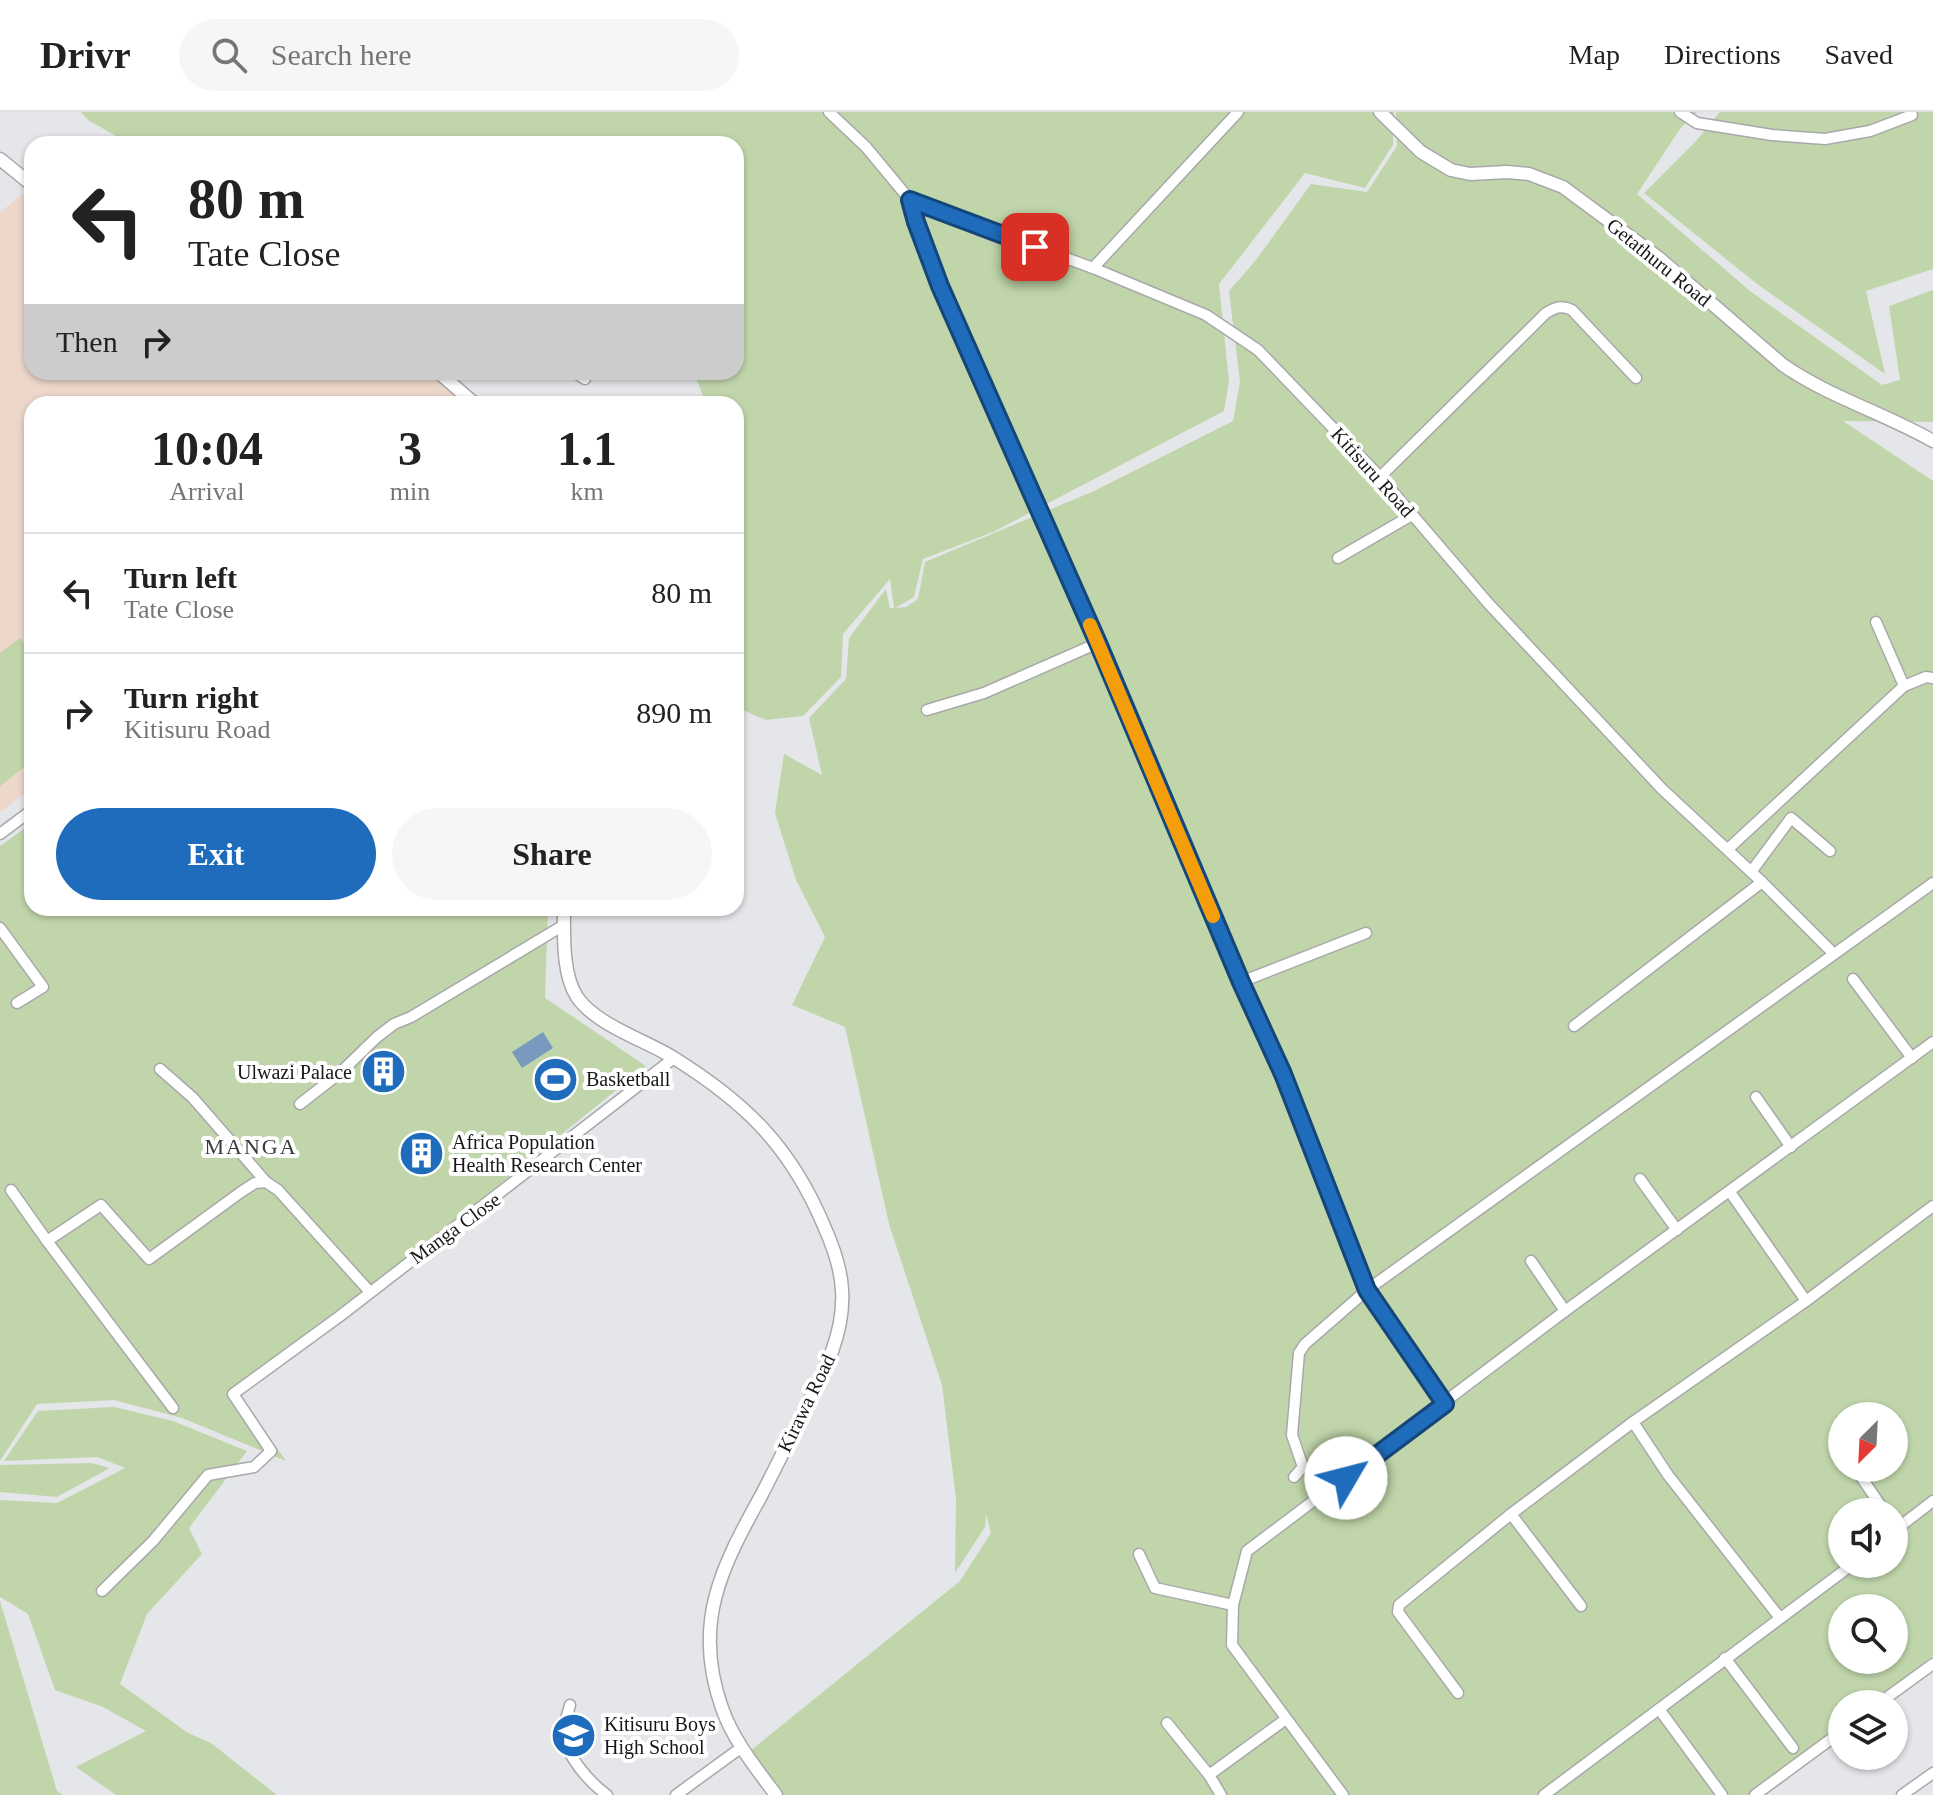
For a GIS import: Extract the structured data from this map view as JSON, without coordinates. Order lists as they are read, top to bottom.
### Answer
{
  "streets": {
    "main road": ["Getathuru Road", "Kirawa Road"],
    "street": ["Kitisuru Road", "Manga Close"]
  },
  "crossings": [
    ["Manga Close", "Kirawa Road"]
  ],
  "districts": ["MANGA"],
  "places": {
    "building": ["Ulwazi Palace", "Africa Population Health Research Center"],
    "sports": ["Basketball"],
    "school or university": ["Kitisuru Boys High School"]
  },
  "north": "bottom left",
  "page": {
    "header": "Drivr",
    "search": "Search here",
    "nav": ["Map", "Directions", "Saved"],
    "turn": ["80 m", "Tate Close"],
    "then": "Then",
    "eta": [
      "10:04",
      "Arrival",
      "3",
      "min",
      "1.1",
      "km"
    ],
    "list": [
      {
        "name": "Turn left",
        "note": "Tate Close",
        "value": "80 m"
      },
      {
        "name": "Turn right",
        "note": "Kitisuru Road",
        "value": "890 m"
      }
    ],
    "buttons": ["Exit", "Share"]
  }
}
